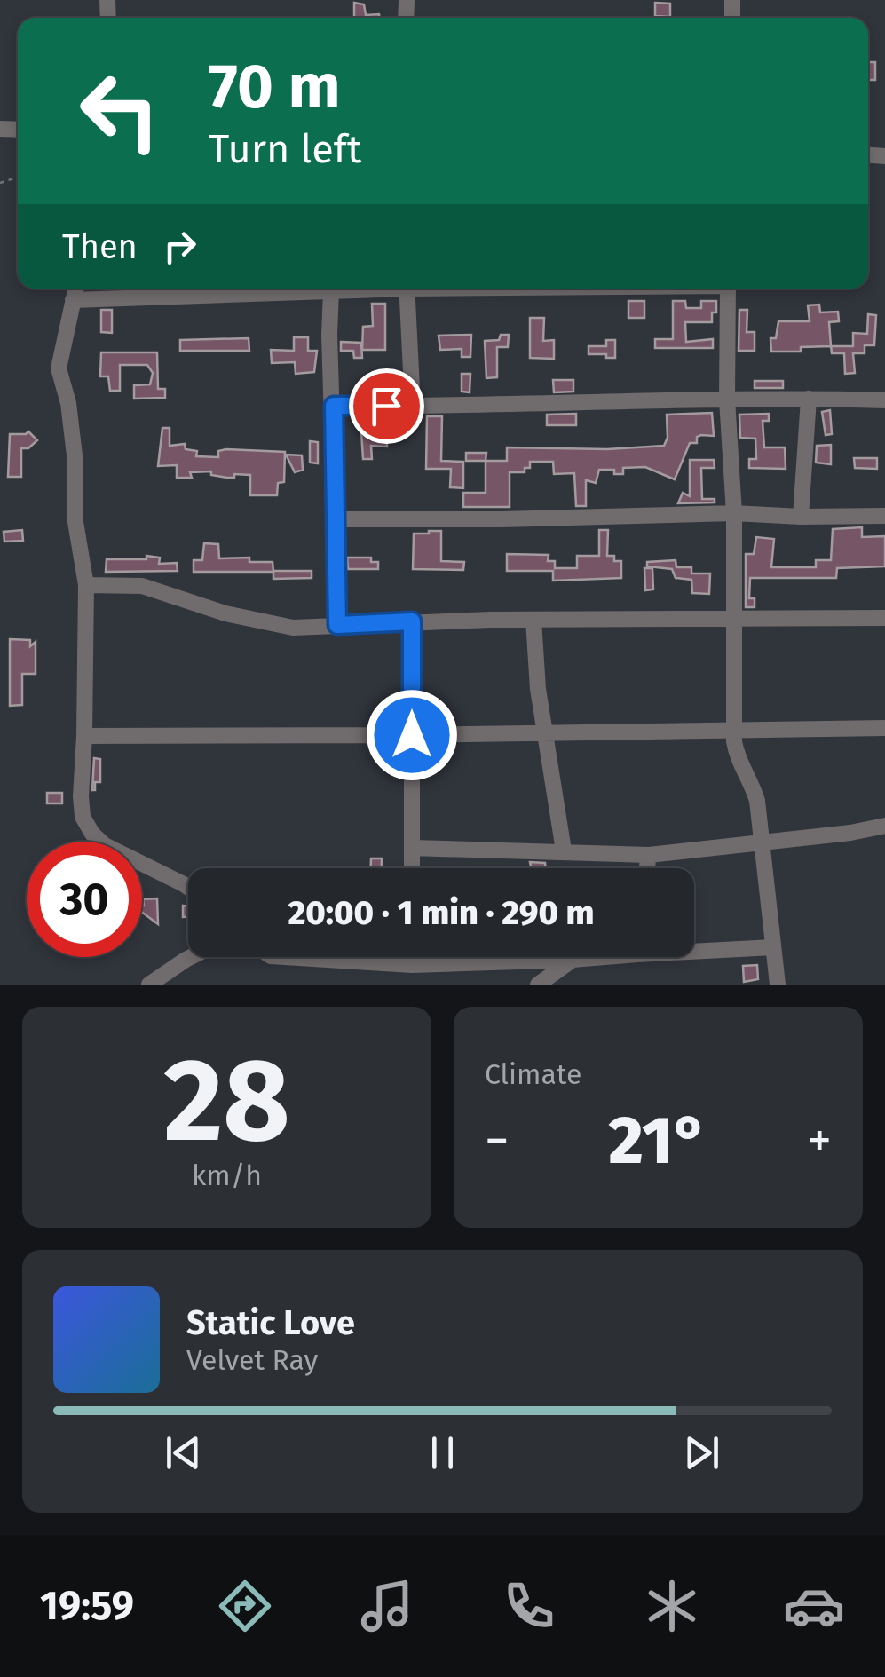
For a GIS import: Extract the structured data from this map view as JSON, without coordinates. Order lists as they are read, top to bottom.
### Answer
{
  "page": {
    "turn": ["70 m", "Turn left"],
    "then": "Then",
    "limit": "30",
    "trip": "20:00 · 1 min · 290 m",
    "tile": [
      ["28", "km/h"],
      "Climate"
    ],
    "heat": ["−", "21°", "+"],
    "song": ["Static Love", "Velvet Ray"],
    "tabs": "19:59"
  }
}
